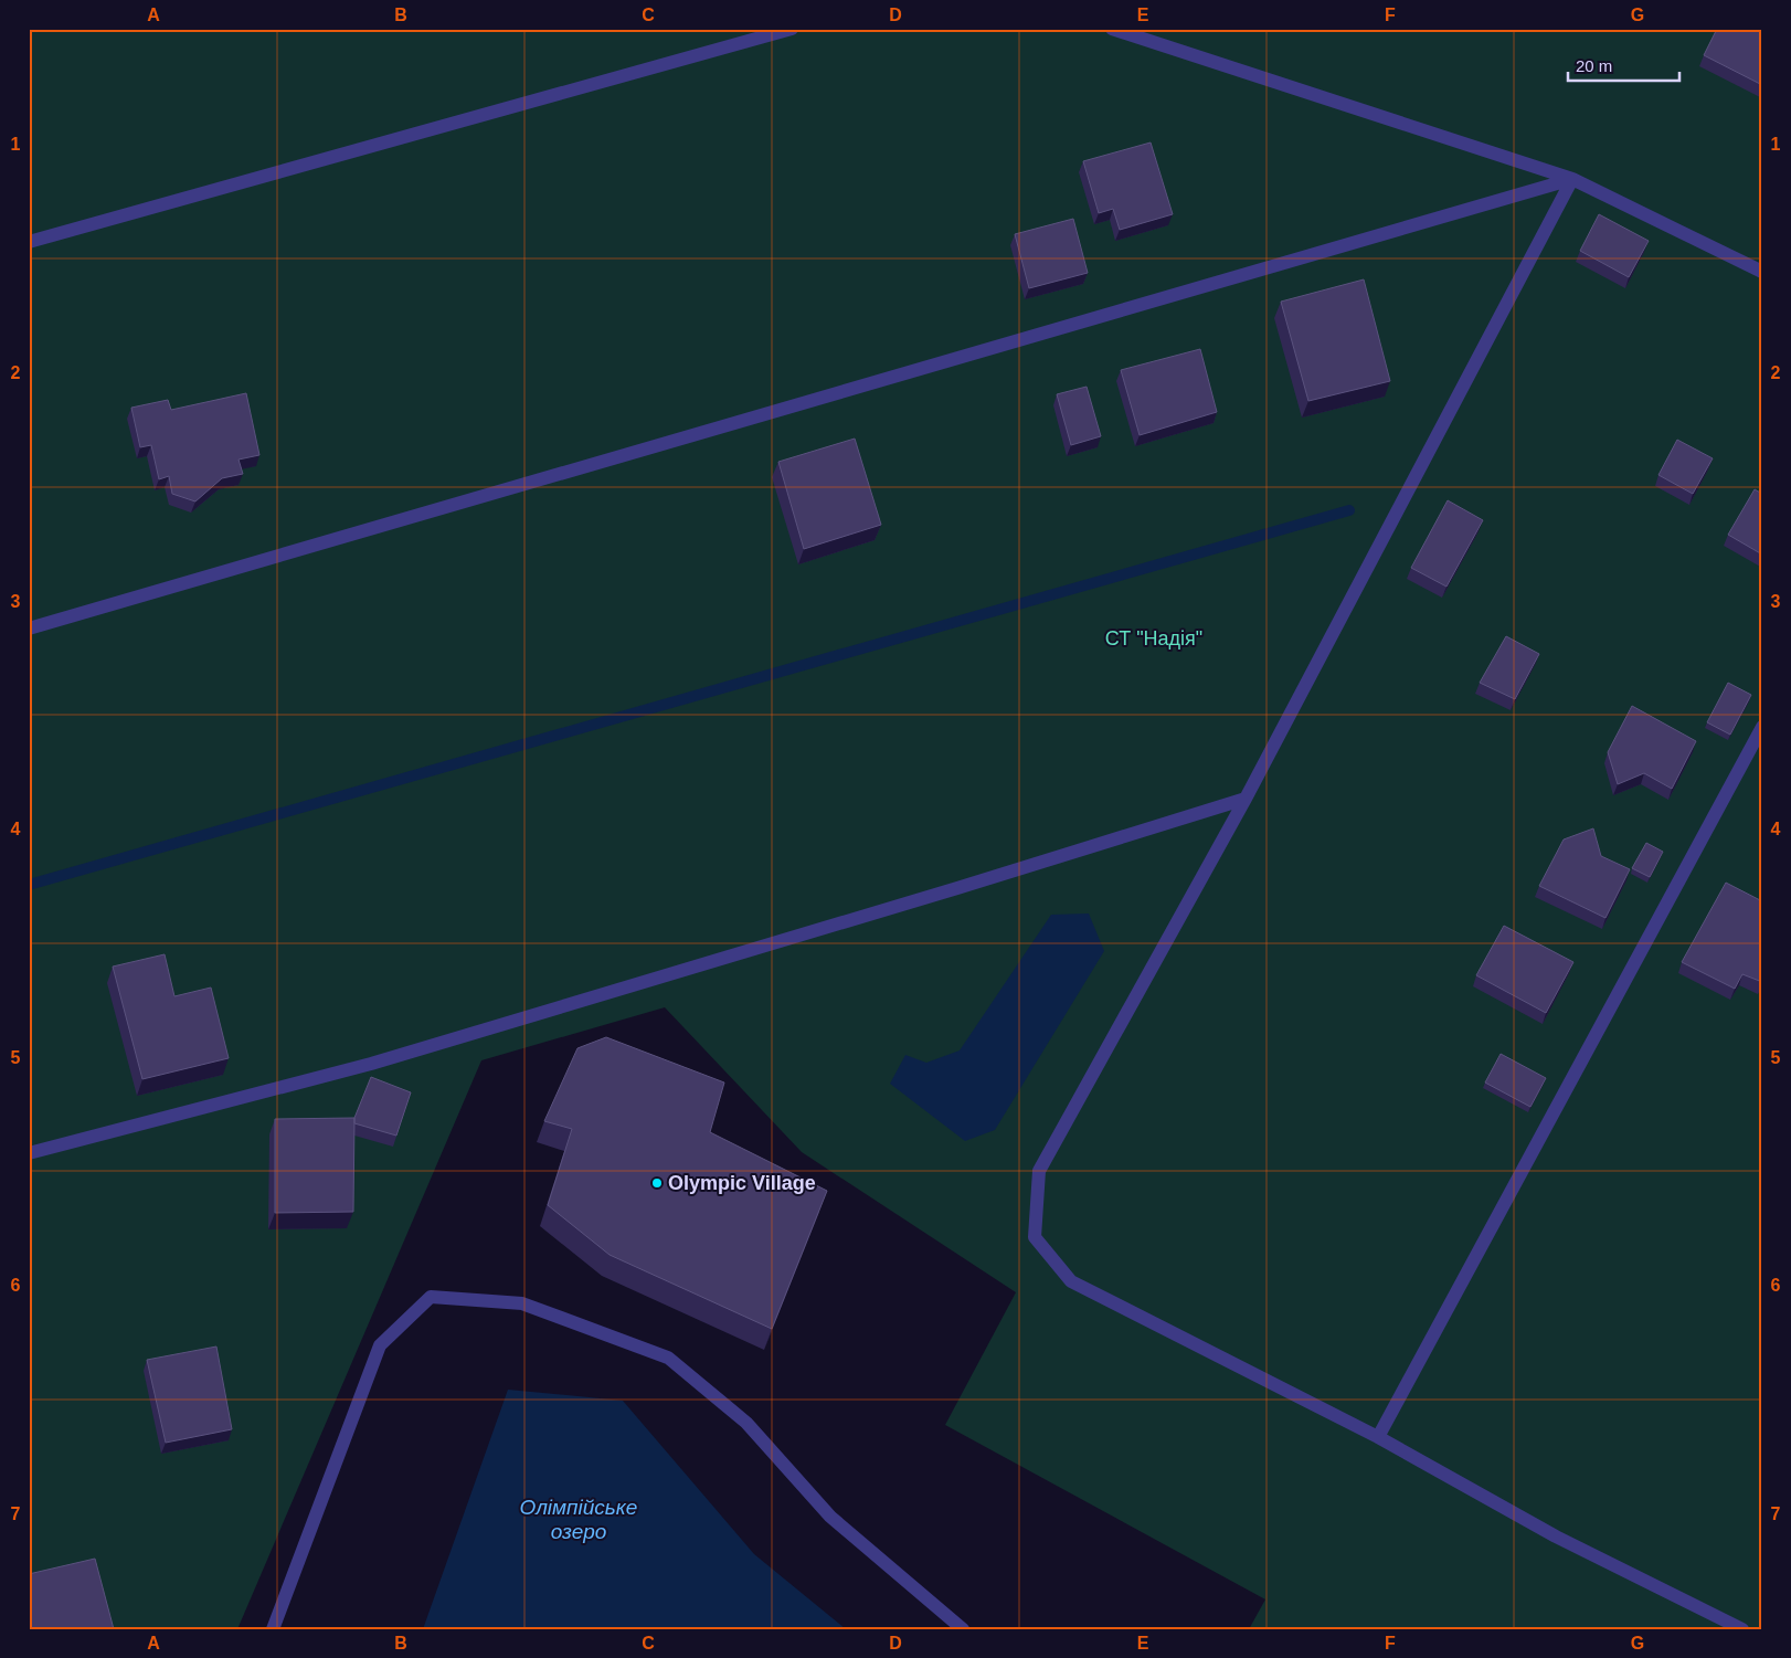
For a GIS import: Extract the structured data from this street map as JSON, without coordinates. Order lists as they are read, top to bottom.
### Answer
{
  "water": ["Олімпійське озеро"],
  "parks": ["СТ \"Надія\""],
  "places": ["Olympic Village"],
  "scale_bar": "20 m",
  "grid": {
    "columns": [
      "A",
      "B",
      "C",
      "D",
      "E",
      "F",
      "G"
    ],
    "rows": [
      "1",
      "2",
      "3",
      "4",
      "5",
      "6",
      "7"
    ]
  }
}
